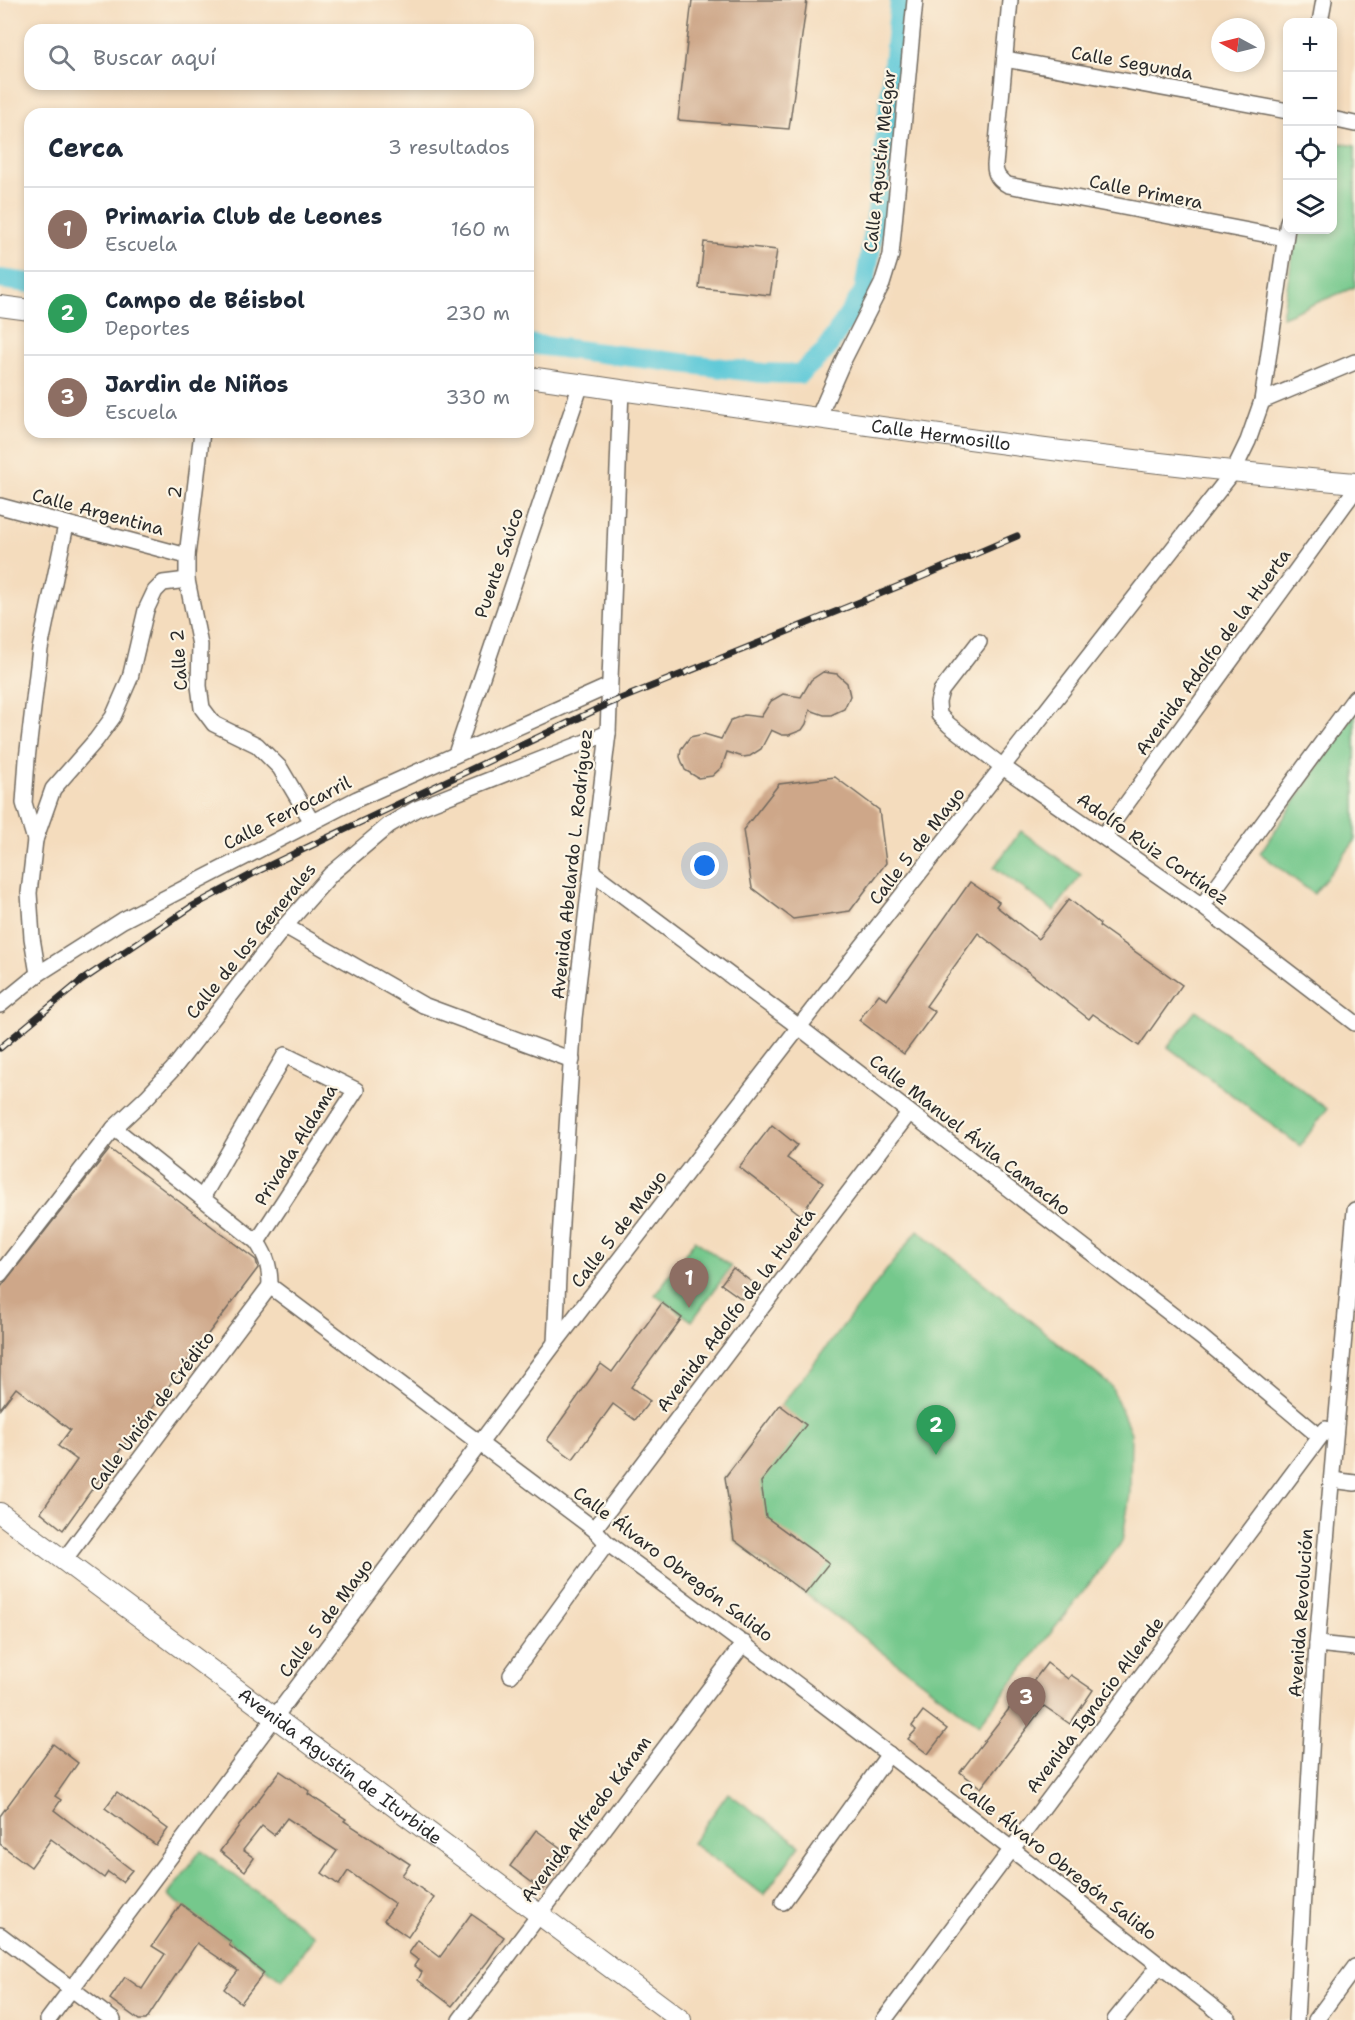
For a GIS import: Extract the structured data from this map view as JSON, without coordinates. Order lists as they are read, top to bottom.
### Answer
{
  "streets": {
    "street": [
      "Calle Segunda",
      "Calle Agustín Melgar",
      "Calle Primera",
      "Calle Hermosillo",
      "2",
      "Calle Argentina",
      "Puente Saúco",
      "Avenida Adolfo de la Huerta",
      "Calle 2",
      "Calle Ferrocarril",
      "Calle 5 de Mayo",
      "Adolfo Ruiz Cortínez",
      "Avenida Abelardo L. Rodríguez",
      "Calle de los Generales",
      "Calle Manuel Ávila Camacho",
      "Privada Aldama",
      "Calle Unión de Crédito",
      "Calle Álvaro Obregón Salido",
      "Avenida Revolución",
      "Avenida Ignacio Allende",
      "Avenida Agustín de Iturbide",
      "Avenida Alfredo Káram"
    ]
  },
  "crossings": [
    ["Calle Segunda", "Calle Primera"],
    ["Calle Agustín Melgar", "Calle Hermosillo"],
    ["Calle Primera", "Calle 5 de Mayo"],
    ["Calle Hermosillo", "Puente Saúco"],
    ["Calle Hermosillo", "Calle 5 de Mayo"],
    ["Calle Hermosillo", "Avenida Abelardo L. Rodríguez"],
    ["2", "Calle Argentina"],
    ["2", "Calle 2"],
    ["Calle Argentina", "Calle 2"],
    ["Puente Saúco", "Calle Ferrocarril"],
    ["Avenida Adolfo de la Huerta", "Adolfo Ruiz Cortínez"],
    ["Avenida Adolfo de la Huerta", "Calle Manuel Ávila Camacho"],
    ["Avenida Adolfo de la Huerta", "Calle Álvaro Obregón Salido"],
    ["Calle 2", "Calle Ferrocarril"],
    ["Calle Ferrocarril", "Avenida Abelardo L. Rodríguez"],
    ["Calle 5 de Mayo", "Adolfo Ruiz Cortínez"],
    ["Calle 5 de Mayo", "Avenida Abelardo L. Rodríguez"],
    ["Calle 5 de Mayo", "Calle Manuel Ávila Camacho"],
    ["Calle 5 de Mayo", "Calle Álvaro Obregón Salido"],
    ["Calle 5 de Mayo", "Avenida Agustín de Iturbide"],
    ["Avenida Abelardo L. Rodríguez", "Calle de los Generales"],
    ["Avenida Abelardo L. Rodríguez", "Calle Manuel Ávila Camacho"],
    ["Calle Manuel Ávila Camacho", "Avenida Ignacio Allende"],
    ["Calle Unión de Crédito", "Calle Álvaro Obregón Salido"],
    ["Calle Unión de Crédito", "Avenida Agustín de Iturbide"],
    ["Calle Álvaro Obregón Salido", "Avenida Ignacio Allende"],
    ["Calle Álvaro Obregón Salido", "Avenida Alfredo Káram"],
    ["Avenida Revolución", "Avenida Ignacio Allende"],
    ["Avenida Agustín de Iturbide", "Avenida Alfredo Káram"]
  ],
  "north": "left",
  "page": {
    "map_buttons": ["+", "−"],
    "search": "Buscar aquí",
    "heading": ["Cerca", "3 resultados"],
    "list": [
      {
        "mark": "1",
        "name": "Primaria Club de Leones",
        "note": "Escuela",
        "value": "160 m"
      },
      {
        "mark": "2",
        "name": "Campo de Béisbol",
        "note": "Deportes",
        "value": "230 m"
      },
      {
        "mark": "3",
        "name": "Jardin de Niños",
        "note": "Escuela",
        "value": "330 m"
      }
    ],
    "pins": ["1", "2", "3"]
  }
}
